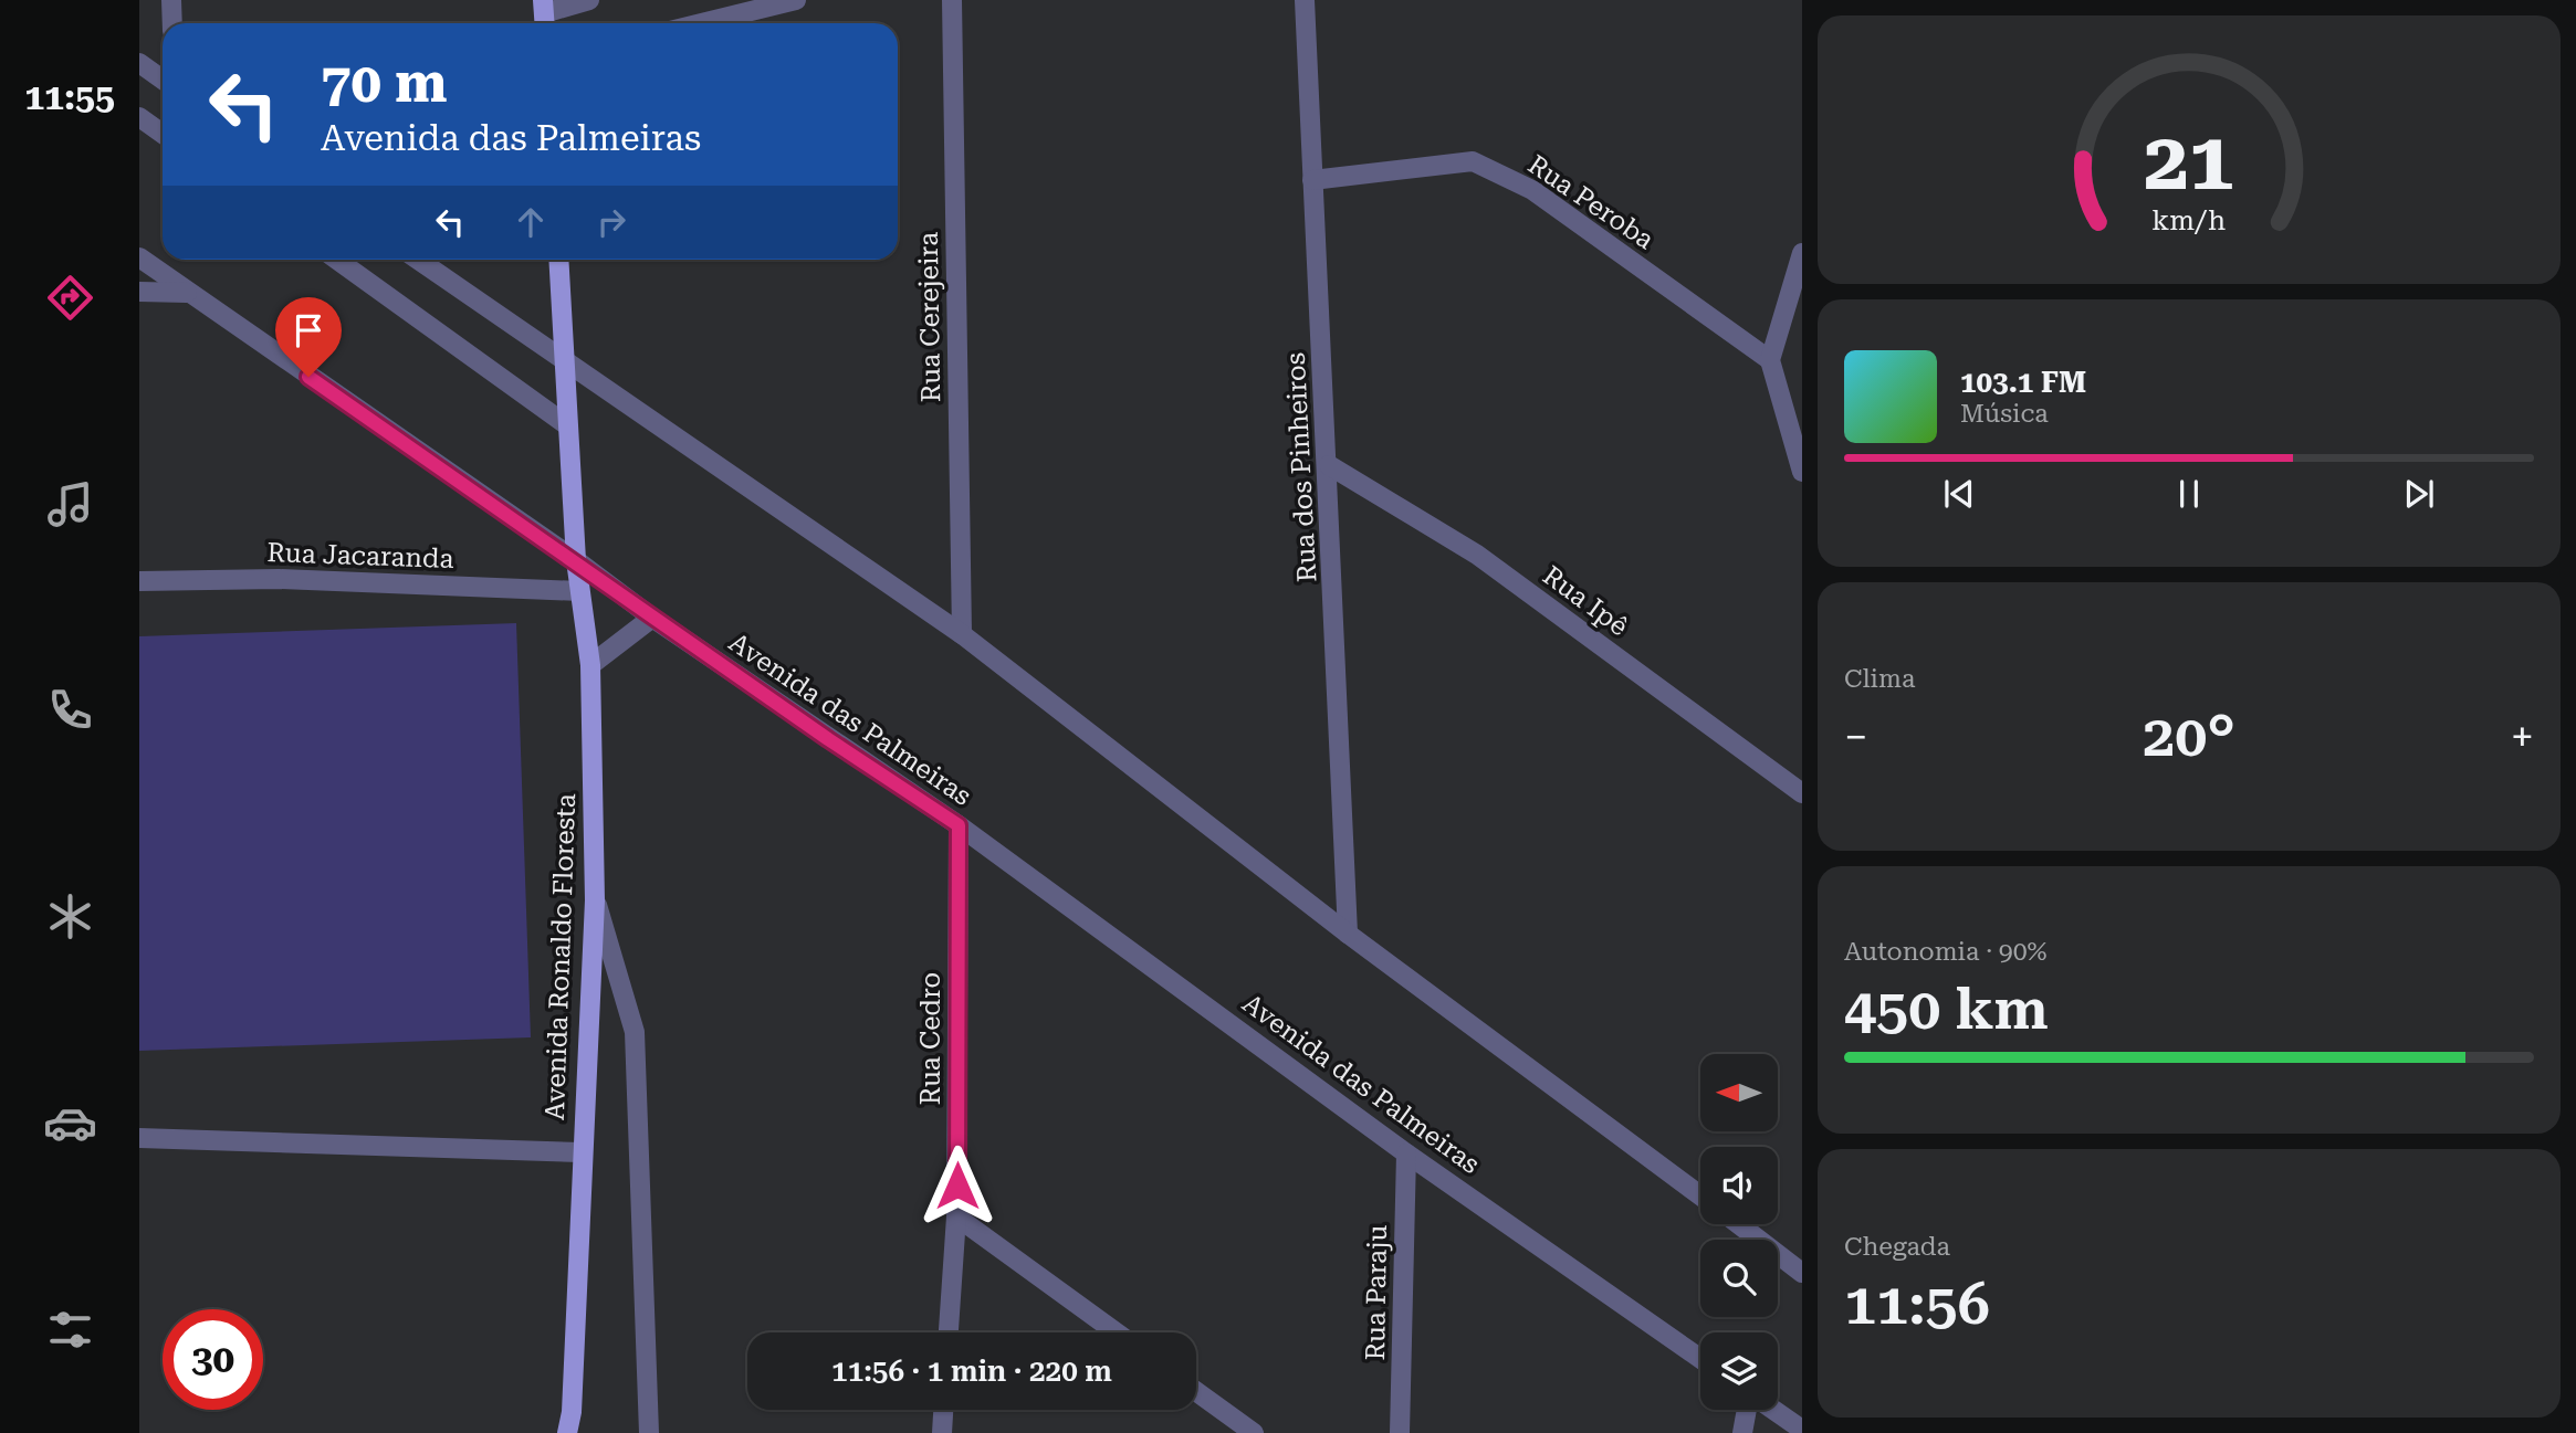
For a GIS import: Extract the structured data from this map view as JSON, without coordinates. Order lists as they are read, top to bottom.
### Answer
{
  "streets": {
    "main road": ["Avenida Ronaldo Floresta"],
    "street": [
      "Rua Peroba",
      "Rua Cerejeira",
      "Rua dos Pinheiros",
      "Rua Jacaranda",
      "Rua Ipê",
      "Avenida das Palmeiras",
      "Rua Cedro",
      "Rua Paraju"
    ]
  },
  "crossings": [
    ["Rua Peroba", "Rua dos Pinheiros"],
    ["Rua dos Pinheiros", "Rua Ipê"],
    ["Rua Jacaranda", "Avenida Ronaldo Floresta"],
    ["Avenida das Palmeiras", "Avenida Ronaldo Floresta"],
    ["Avenida das Palmeiras", "Rua Cedro"],
    ["Avenida das Palmeiras", "Rua Paraju"]
  ],
  "north": "left",
  "page": {
    "tabs": "11:55",
    "turn": ["70 m", "Avenida das Palmeiras"],
    "song": ["103.1 FM", "Música"],
    "tile": [
      "Clima",
      ["Autonomia · 90%", "450 km"],
      ["Chegada", "11:56"]
    ],
    "heat": ["−", "20°", "+"],
    "limit": "30",
    "trip": "11:56 · 1 min · 220 m",
    "gauge": ["21", "km/h"]
  }
}
